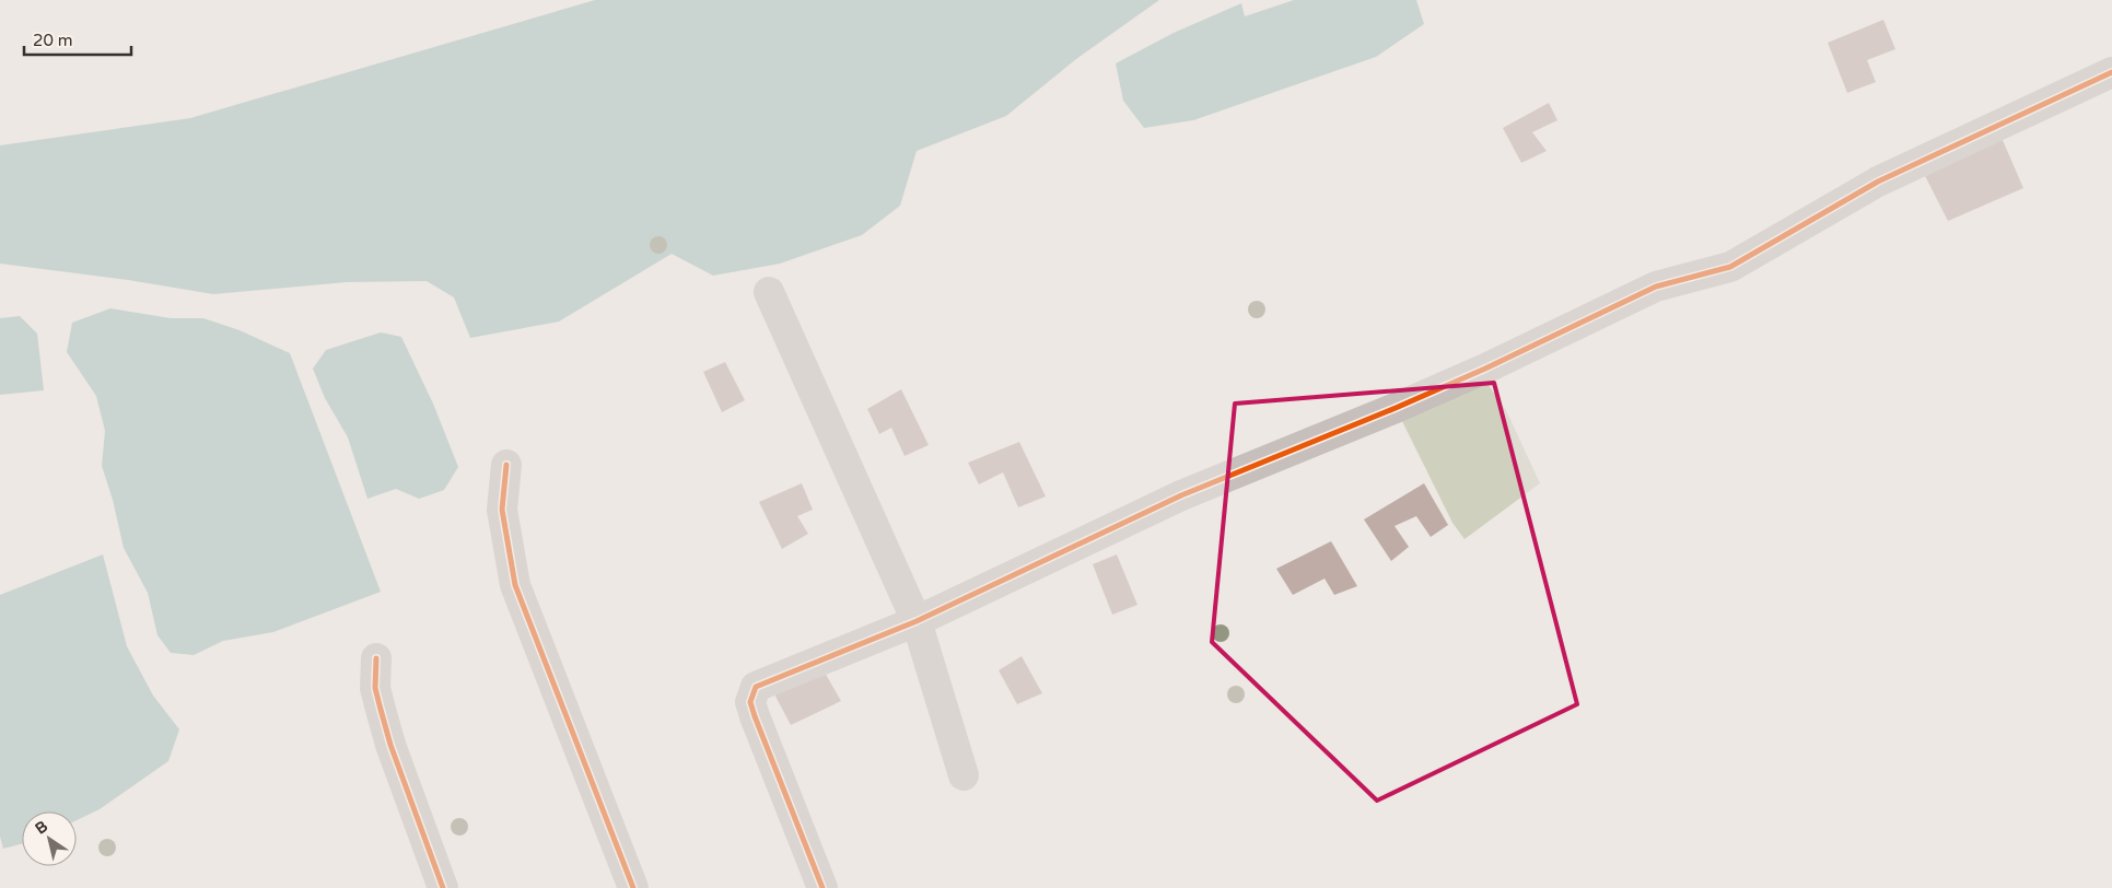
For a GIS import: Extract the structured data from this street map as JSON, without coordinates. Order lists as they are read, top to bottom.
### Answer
{
  "scale_bar": "20 m",
  "north": "top left"
}
